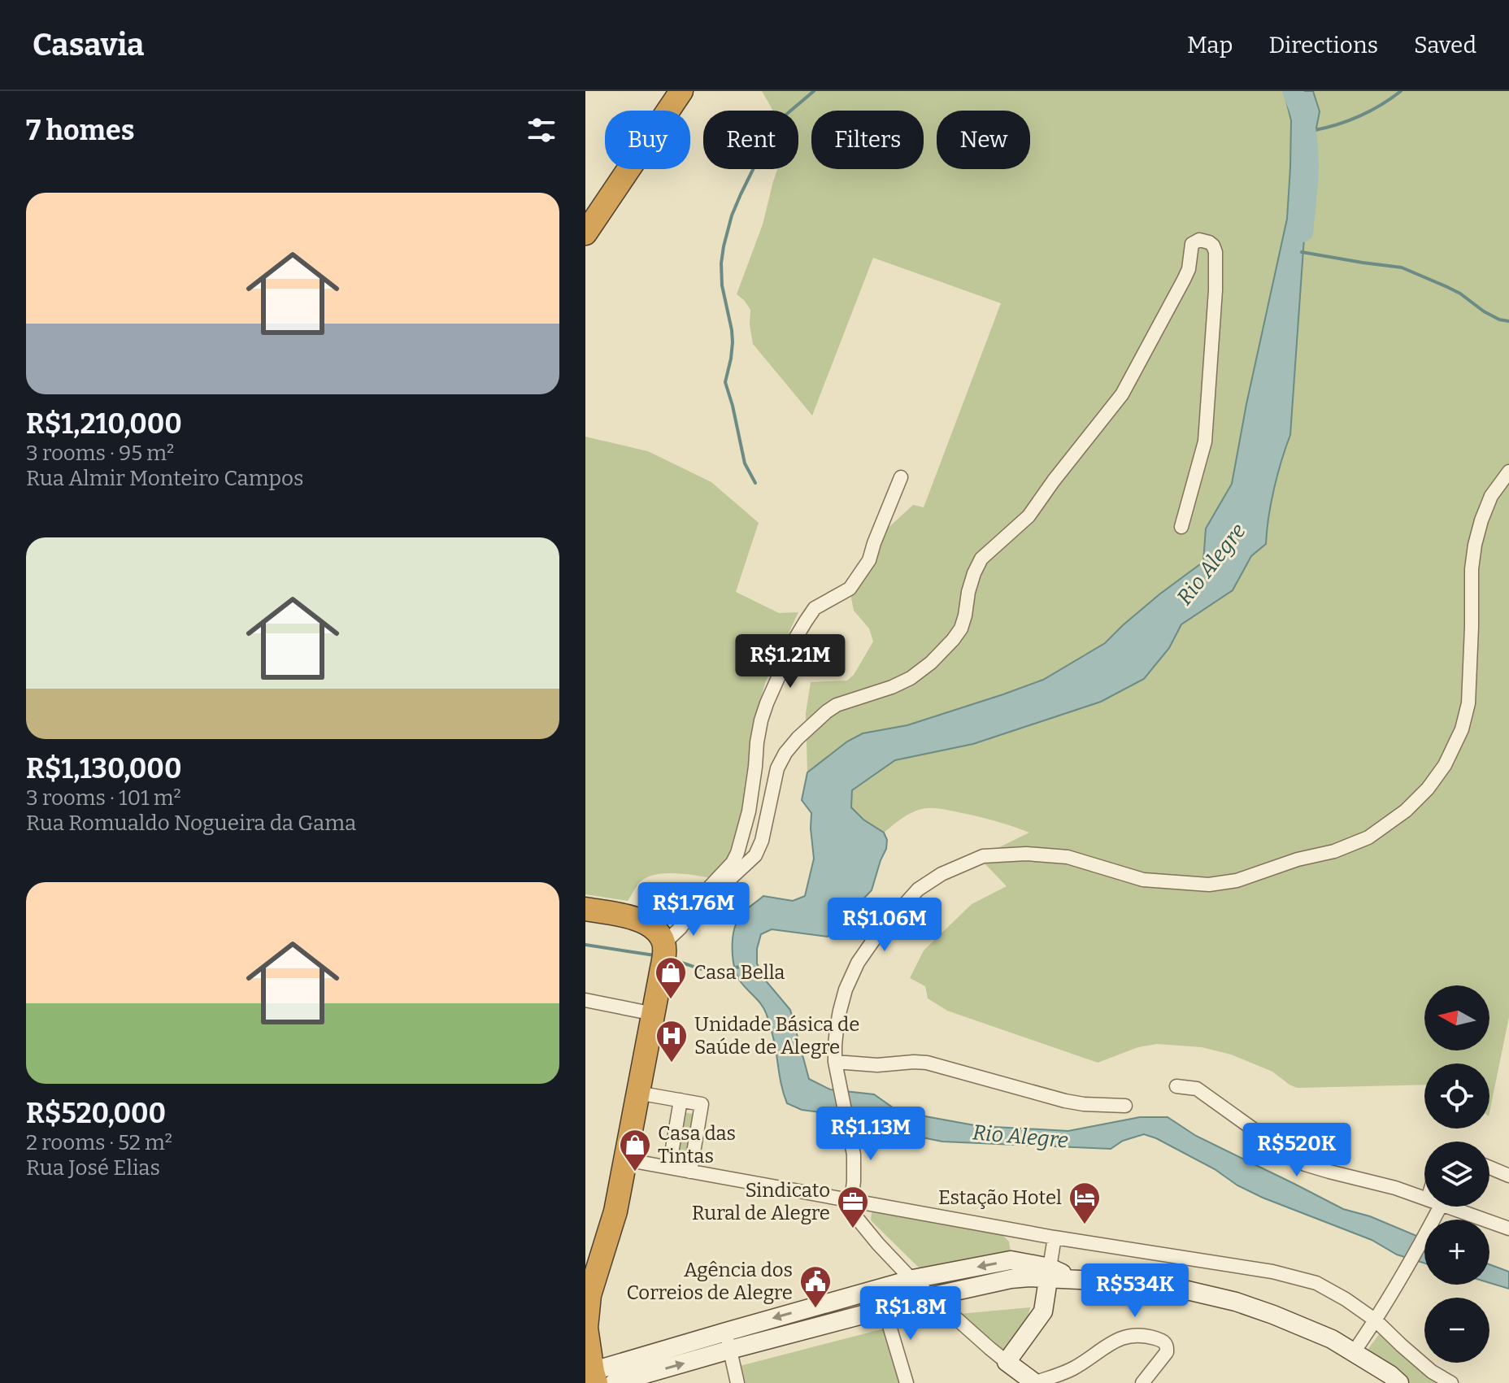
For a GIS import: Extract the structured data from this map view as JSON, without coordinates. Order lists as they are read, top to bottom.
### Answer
{
  "water": ["Rio Alegre"],
  "places": {
    "shop": ["Casa Bella", "Casa das Tintas"],
    "hospital": ["Unidade Básica de Saúde de Alegre"],
    "hotel": ["Estação Hotel"],
    "office": ["Sindicato Rural de Alegre"],
    "public building": ["Agência dos Correios de Alegre"]
  },
  "north": "left",
  "page": {
    "header": "Casavia",
    "nav": ["Map", "Directions", "Saved"],
    "heading": "7 homes",
    "chip": [
      "Buy",
      "Rent",
      "Filters",
      "New"
    ],
    "list": [
      {
        "name": "R$1,210,000",
        "note": "3 rooms · 95 m² · Rua Almir Monteiro Campos"
      },
      {
        "name": "R$1,130,000",
        "note": "3 rooms · 101 m² · Rua Romualdo Nogueira da Gama"
      },
      {
        "name": "R$520,000",
        "note": "2 rooms · 52 m² · Rua José Elias"
      }
    ],
    "price": [
      "R$1.21M",
      "R$1.76M",
      "R$1.06M",
      "R$1.13M",
      "R$520K",
      "R$534K",
      "R$1.8M"
    ],
    "map_buttons": ["+", "−"]
  }
}
